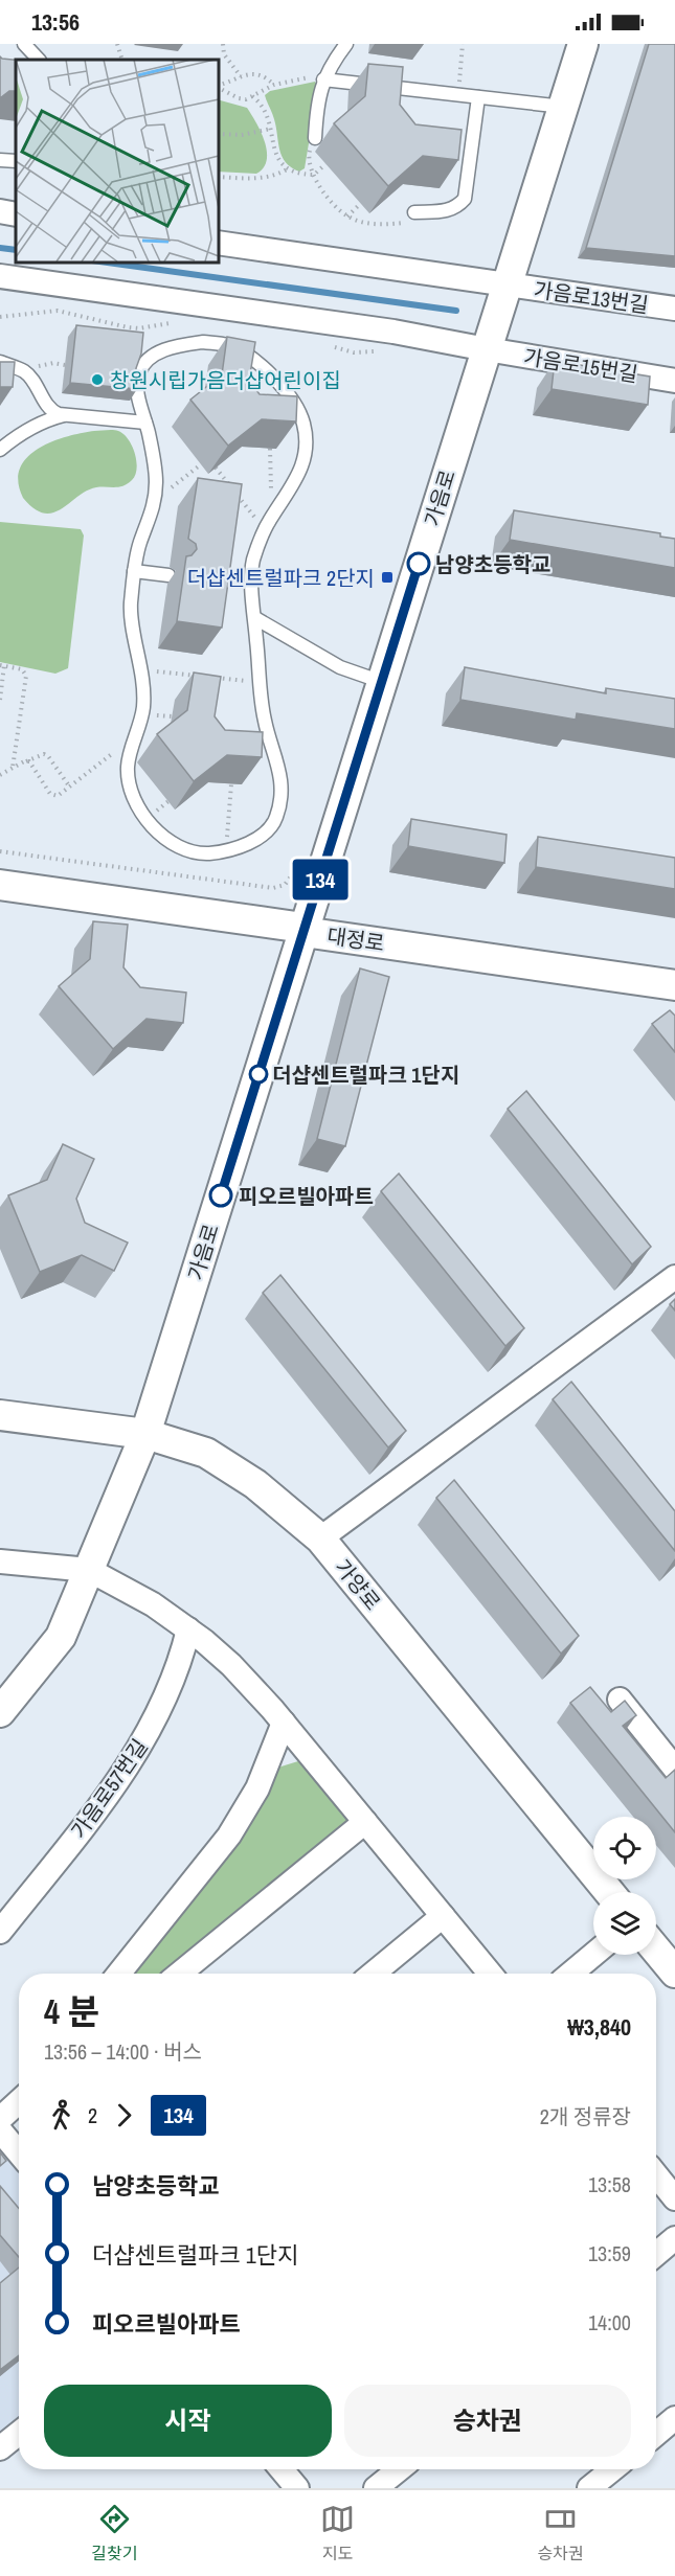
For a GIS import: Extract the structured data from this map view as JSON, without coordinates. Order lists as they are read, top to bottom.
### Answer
{
  "streets": {
    "street": [
      "가음로13번길",
      "가음로15번길",
      "가음로",
      "대정로",
      "가양로",
      "가음로57번길"
    ]
  },
  "crossings": [
    ["가음로13번길", "가음로"],
    ["가음로15번길", "가음로"],
    ["가음로", "대정로"],
    ["가음로", "가양로"]
  ],
  "places": {
    "other": [
      "창원시립가음더샵어린이집",
      "남양초등학교",
      "더샵센트럴파크 1단지",
      "피오르빌아파트"
    ],
    "transit": ["더샵센트럴파크 2단지"]
  },
  "lines": ["bus line 134"],
  "page": {
    "status": "13:56",
    "on_map": "134",
    "heading": ["4 분", "13:56 – 14:00 · 버스", "₩3,840"],
    "legs": ["2", "134", "2개 정류장"],
    "list": [
      {
        "name": "남양초등학교",
        "value": "13:58"
      },
      {
        "name": "더샵센트럴파크 1단지",
        "value": "13:59"
      },
      {
        "name": "피오르빌아파트",
        "value": "14:00"
      }
    ],
    "buttons": ["시작", "승차권"],
    "tabs": ["길찾기", "지도", "승차권"]
  }
}
